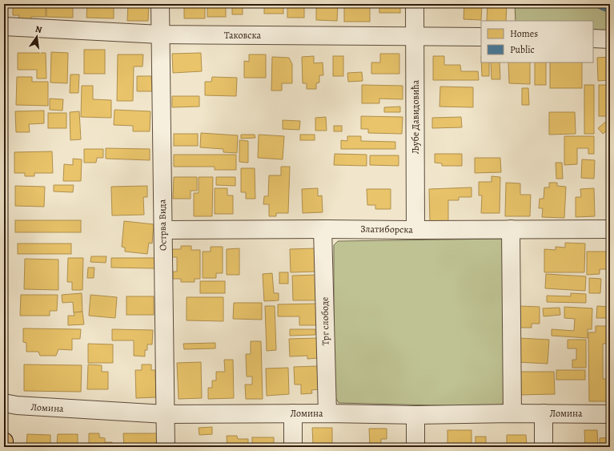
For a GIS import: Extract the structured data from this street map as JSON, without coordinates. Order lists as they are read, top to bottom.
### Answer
{
  "streets": {
    "street": [
      "Таковска",
      "Љубе Давидовића",
      "Острва Вида",
      "Златиборска",
      "Трг слободе",
      "Ломина"
    ]
  },
  "crossings": [
    ["Таковска", "Љубе Давидовића"],
    ["Таковска", "Острва Вида"],
    ["Љубе Давидовића", "Златиборска"],
    ["Острва Вида", "Златиборска"],
    ["Острва Вида", "Ломина"],
    ["Златиборска", "Трг слободе"],
    ["Трг слободе", "Ломина"]
  ],
  "legend": ["Homes", "Public"],
  "north": "top"
}
